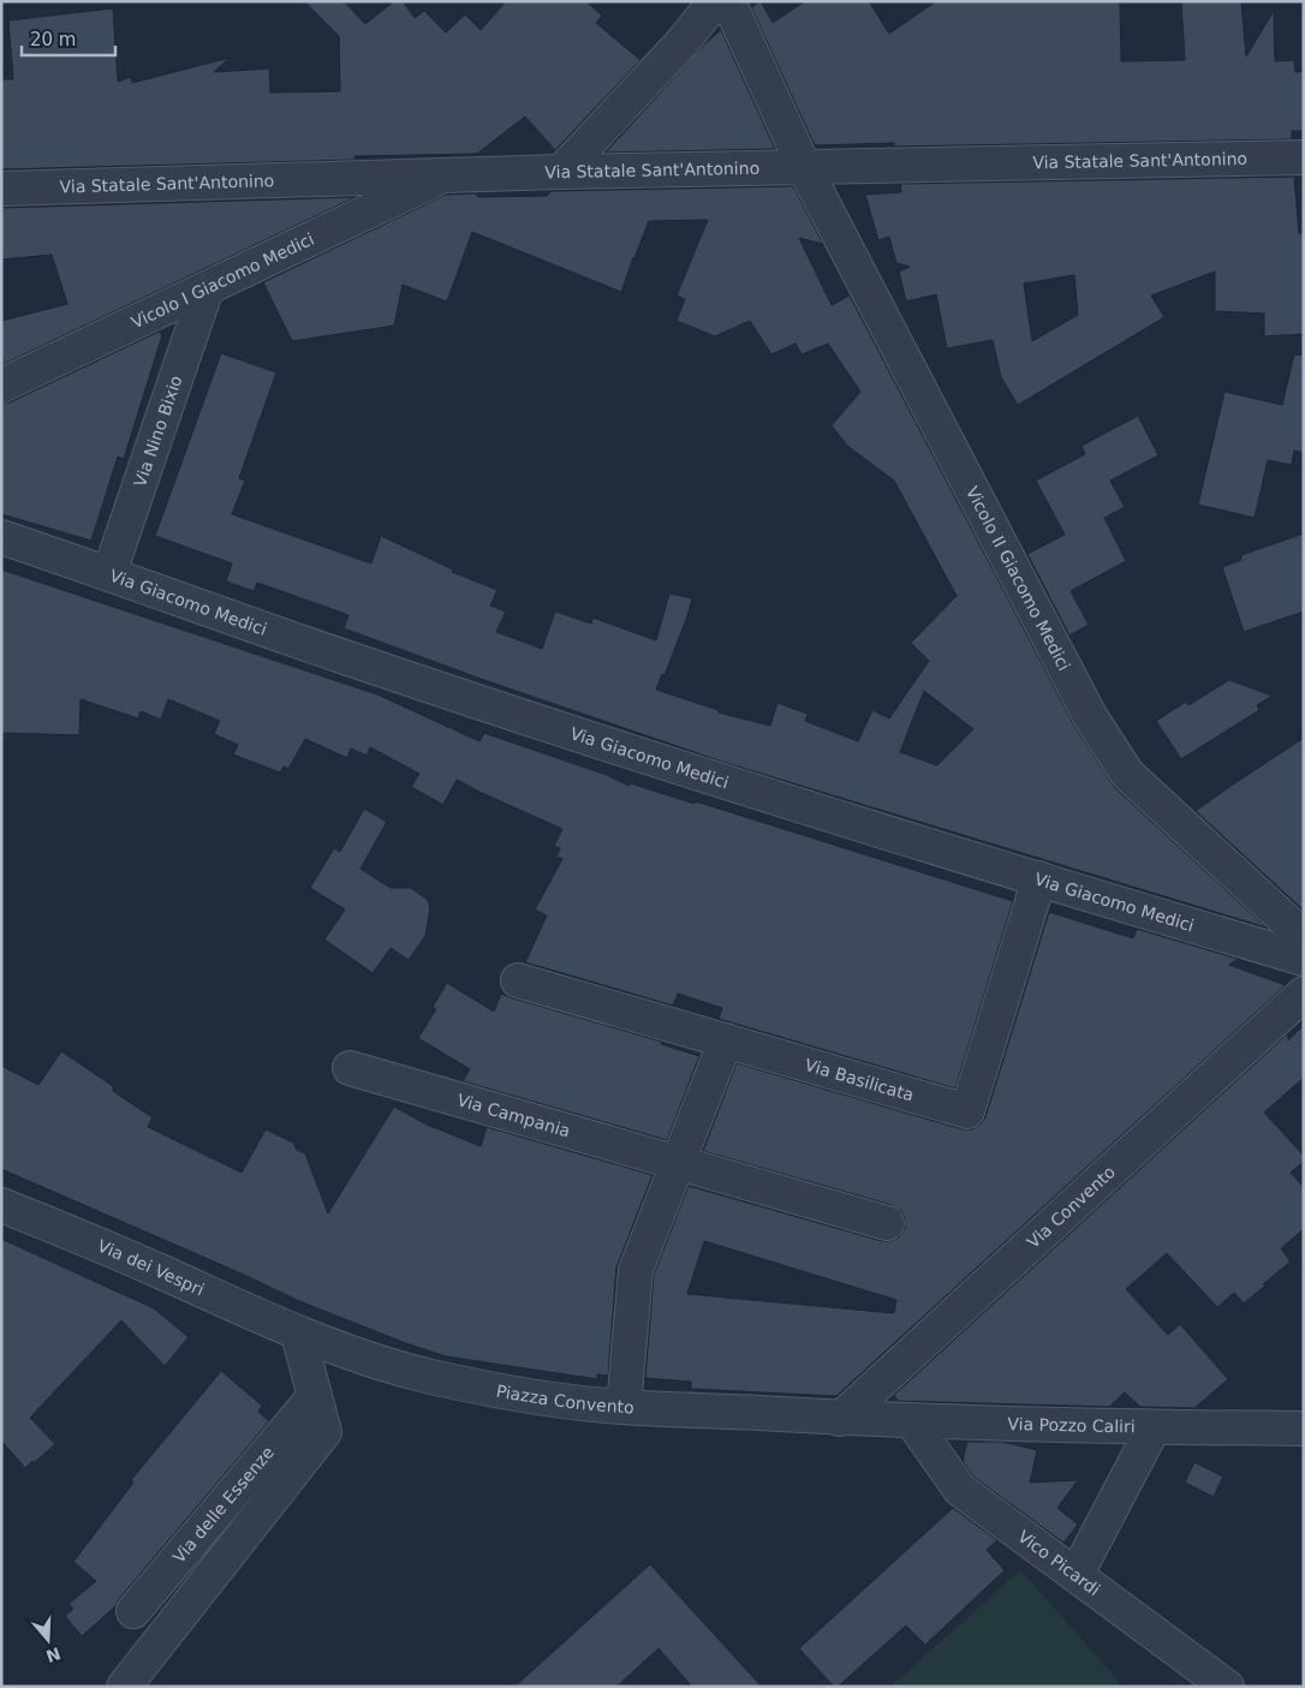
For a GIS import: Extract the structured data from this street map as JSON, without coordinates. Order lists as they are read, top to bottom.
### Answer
{
  "streets": {
    "street": [
      "Via Statale Sant'Antonino",
      "Vicolo I Giacomo Medici",
      "Via Nino Bixio",
      "Vicolo II Giacomo Medici",
      "Via Giacomo Medici",
      "Via Basilicata",
      "Via Campania",
      "Via Convento",
      "Via dei Vespri",
      "Piazza Convento",
      "Via Pozzo Caliri",
      "Via delle Essenze",
      "Vico Picardi"
    ]
  },
  "crossings": [
    ["Via Statale Sant'Antonino", "Vicolo I Giacomo Medici"],
    ["Via Statale Sant'Antonino", "Vicolo II Giacomo Medici"],
    ["Vicolo I Giacomo Medici", "Via Nino Bixio"],
    ["Via Nino Bixio", "Via Giacomo Medici"],
    ["Via Giacomo Medici", "Via Basilicata"],
    ["Via Convento", "Piazza Convento"],
    ["Via Convento", "Via Pozzo Caliri"],
    ["Via dei Vespri", "Piazza Convento"],
    ["Piazza Convento", "Via Pozzo Caliri"],
    ["Via Pozzo Caliri", "Vico Picardi"]
  ],
  "scale_bar": "20 m",
  "north": "bottom"
}
